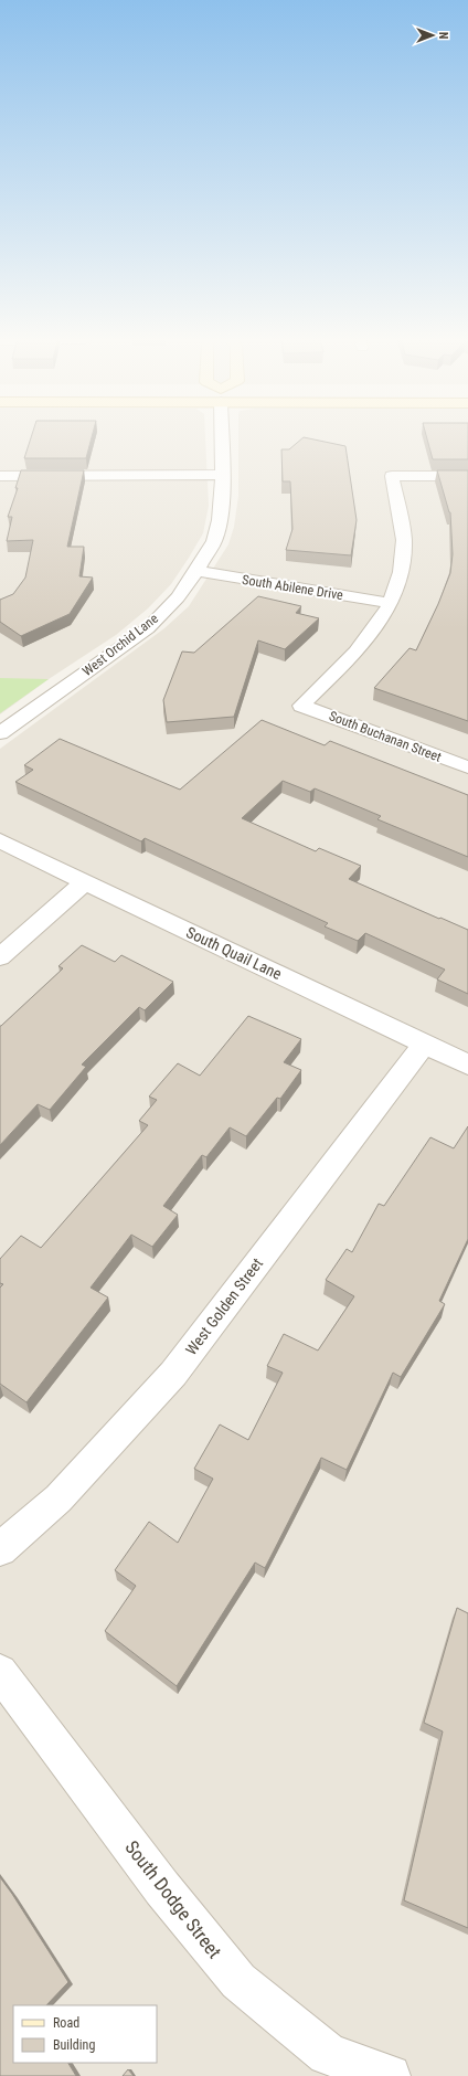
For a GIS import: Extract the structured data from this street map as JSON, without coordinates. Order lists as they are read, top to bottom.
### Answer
{
  "streets": {
    "street": [
      "South Abilene Drive",
      "West Orchid Lane",
      "South Buchanan Street",
      "South Quail Lane",
      "West Golden Street",
      "South Dodge Street"
    ]
  },
  "crossings": [
    ["South Abilene Drive", "West Orchid Lane"],
    ["South Abilene Drive", "South Buchanan Street"],
    ["South Quail Lane", "West Golden Street"]
  ],
  "legend": ["Road", "Building"],
  "north": "right"
}
